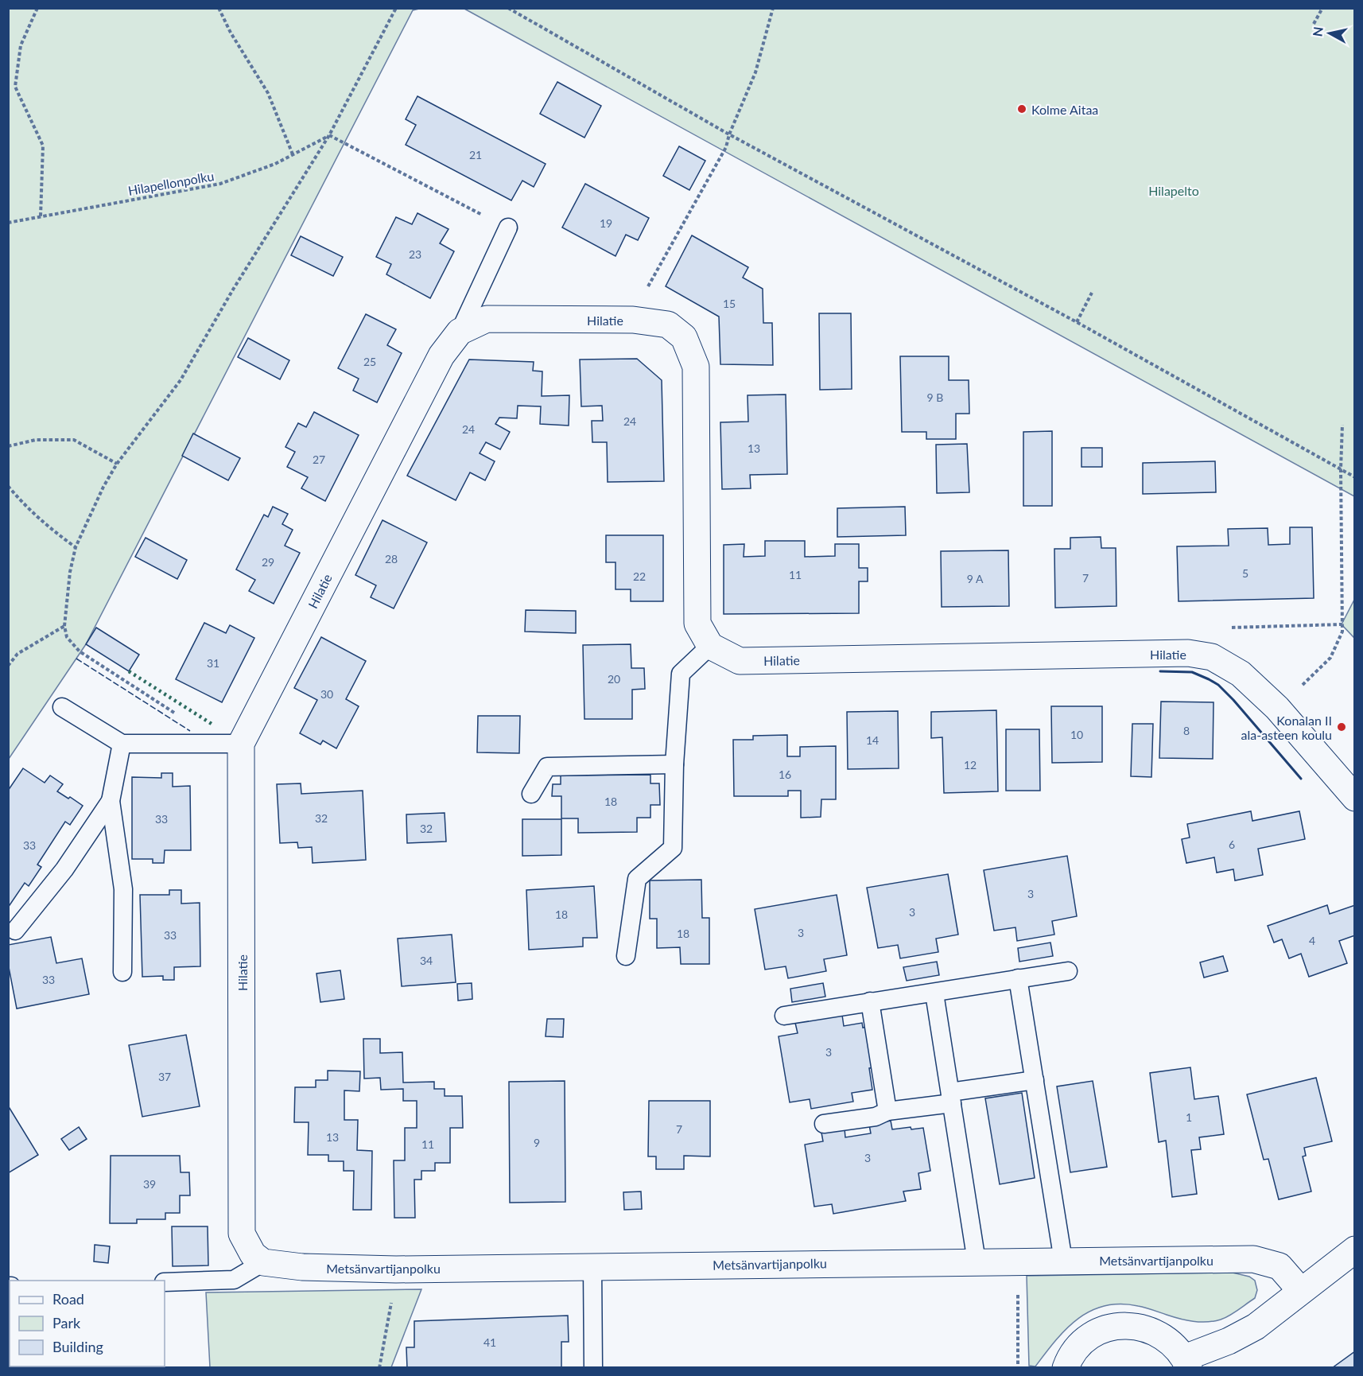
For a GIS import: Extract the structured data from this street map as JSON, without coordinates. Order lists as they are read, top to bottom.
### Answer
{
  "streets": {
    "street": ["Hilatie", "Metsänvartijanpolku"],
    "path": ["Hilapellonpolku"]
  },
  "crossings": [
    ["Hilatie", "Metsänvartijanpolku"]
  ],
  "parks": ["Hilapelto"],
  "places": ["Kolme Aitaa", "Konalan II ala-asteen koulu"],
  "house_numbers": [
    "21",
    "19",
    "23",
    "15",
    "25",
    "9 B",
    "24",
    "24",
    "13",
    "27",
    "28",
    "29",
    "5",
    "11",
    "22",
    "7",
    "9 A",
    "31",
    "20",
    "30",
    "8",
    "10",
    "14",
    "12",
    "16",
    "18",
    "32",
    "33",
    "32",
    "6",
    "33",
    "3",
    "3",
    "18",
    "3",
    "18",
    "33",
    "4",
    "34",
    "33",
    "3",
    "37",
    "1",
    "7",
    "13",
    "9",
    "11",
    "3",
    "39",
    "41"
  ],
  "legend": ["Road", "Park", "Building"],
  "north": "left"
}
